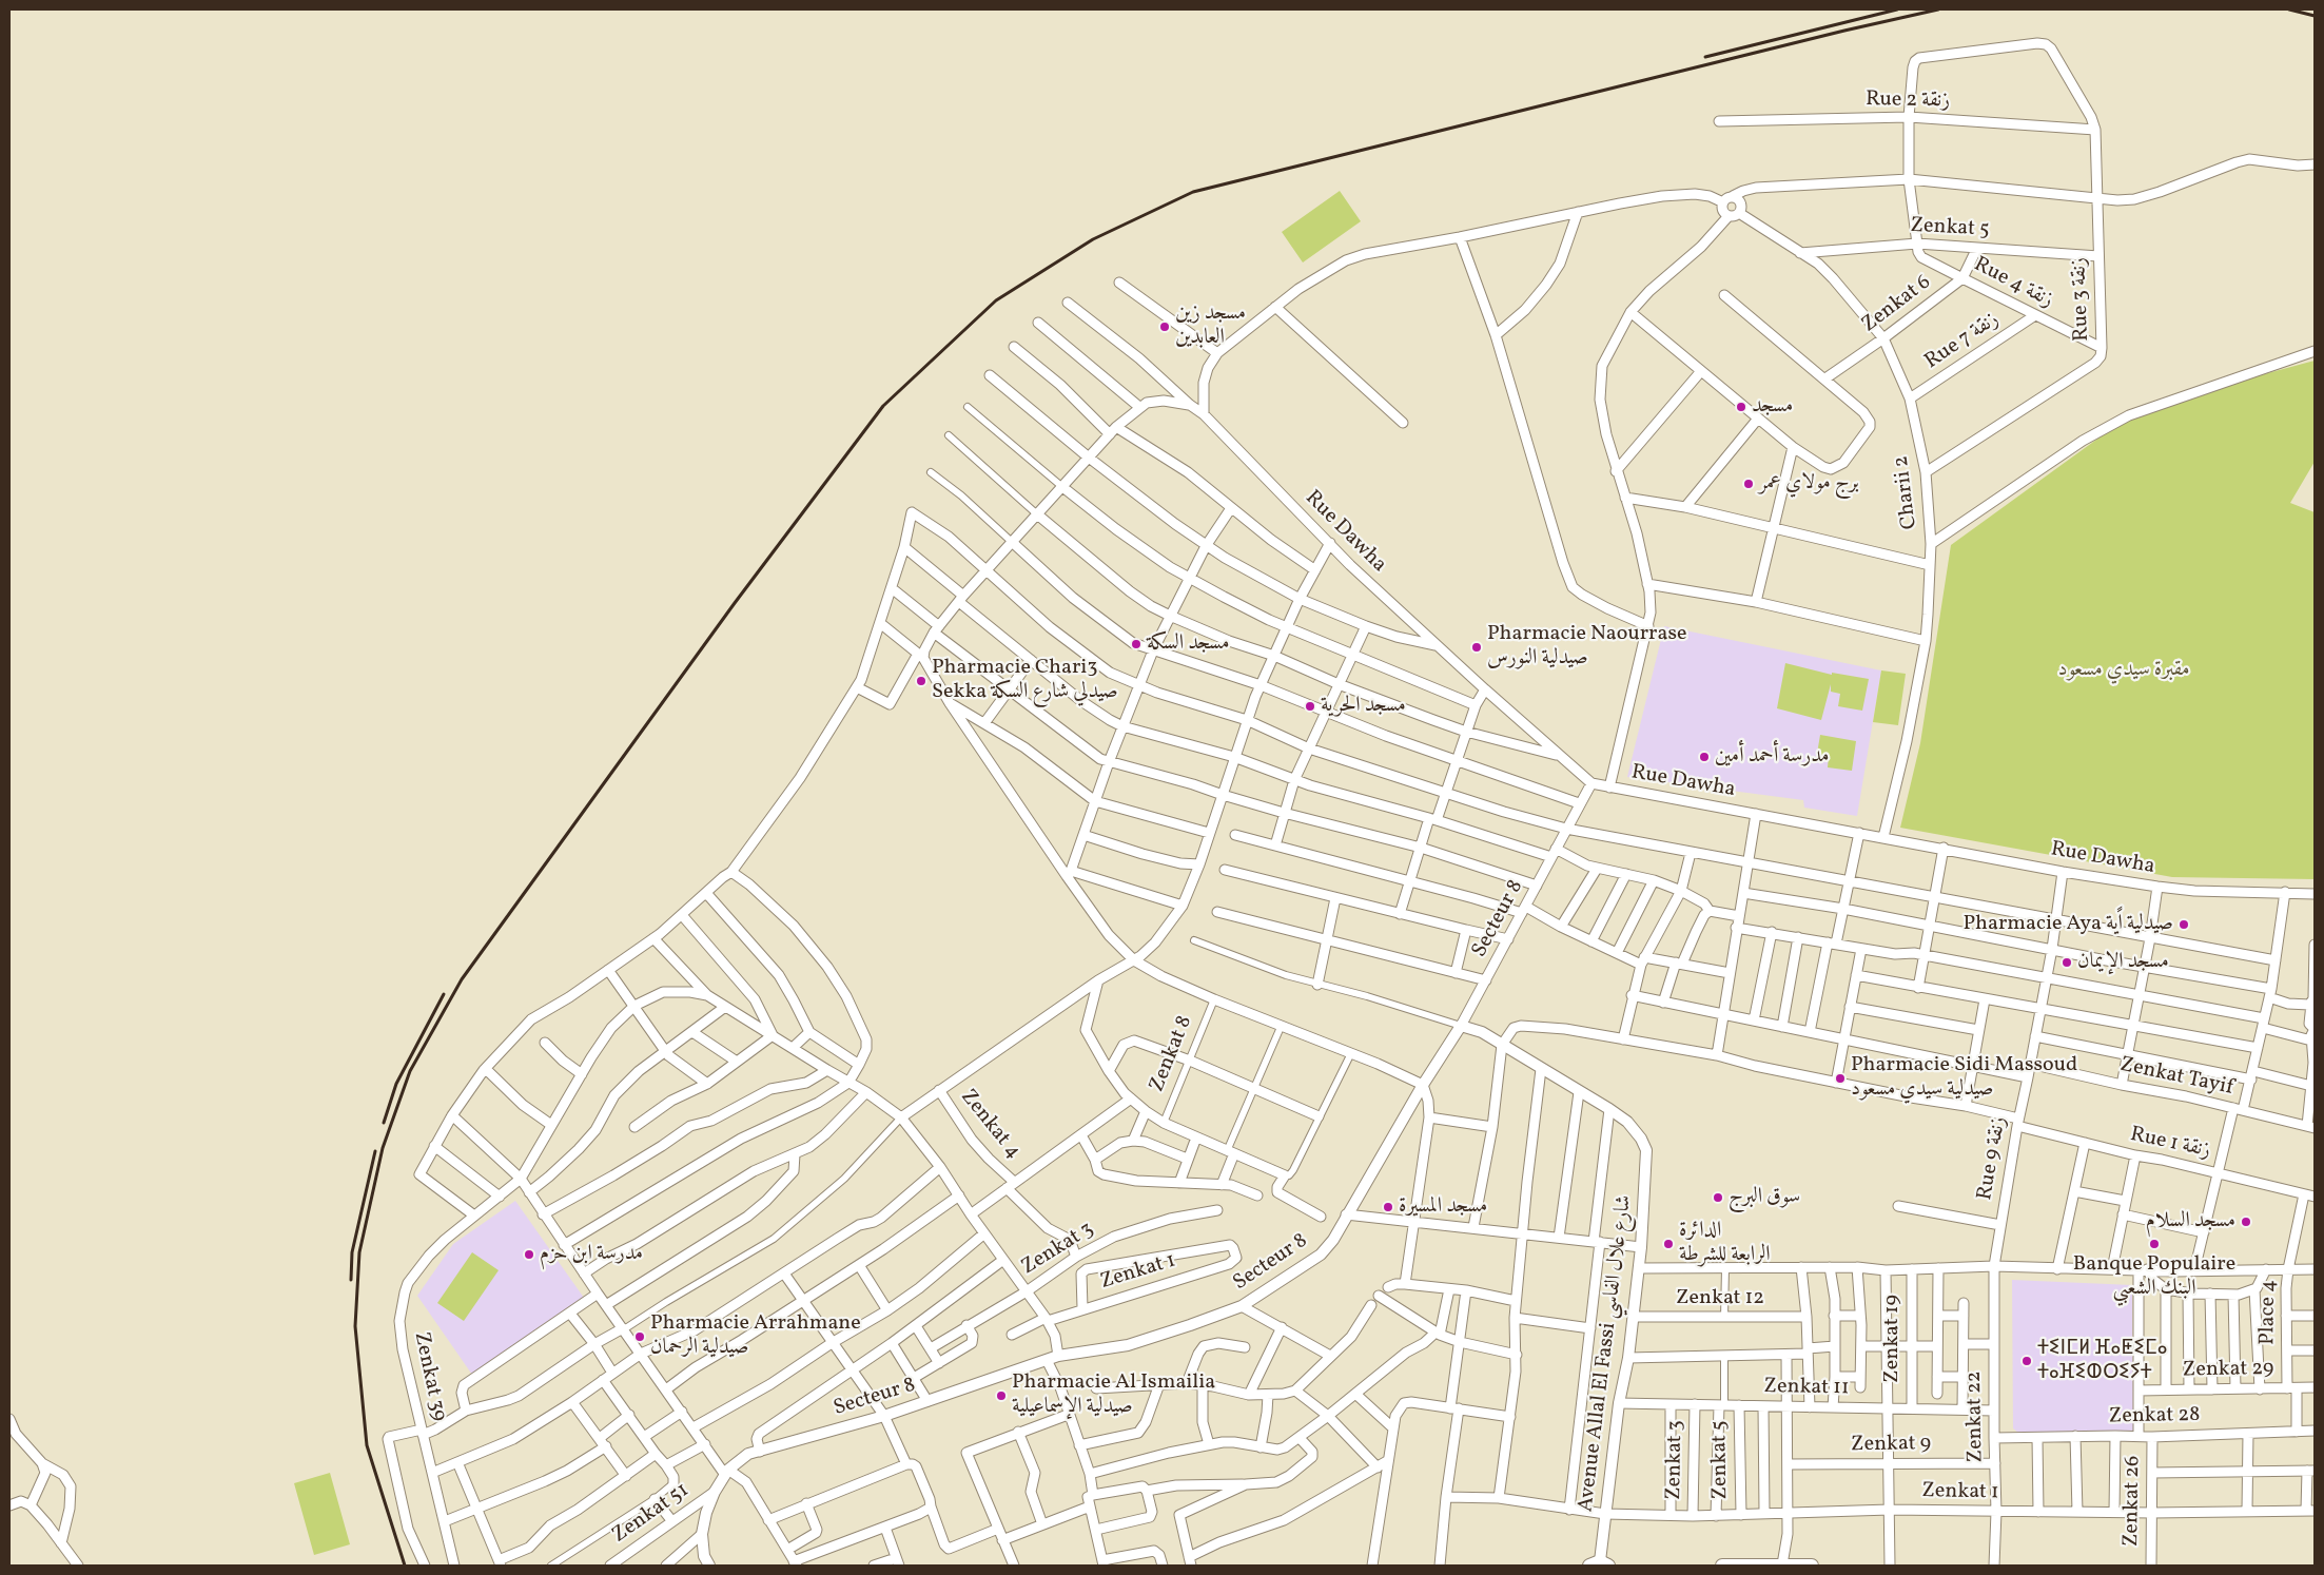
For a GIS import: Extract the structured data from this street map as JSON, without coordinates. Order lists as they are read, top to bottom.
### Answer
{
  "streets": {
    "street": [
      "Rue 2 زنقة",
      "Zenkat 5",
      "Rue 4 زنقة",
      "Rue 3 زنقة",
      "Zenkat 6",
      "Rue 7 زنقة",
      "Charii 2",
      "Rue Dawha",
      "Secteur 8",
      "Zenkat 8",
      "Zenkat Tayif",
      "Zenkat 4",
      "Rue 1 زنقة",
      "Rue 9 زنقة",
      "Zenkat 3",
      "Zenkat 1",
      "Zenkat 12",
      "Place 4",
      "Zenkat 19",
      "Avenue Allal El Fassi شارع علال الفاسي",
      "Zenkat 29",
      "Zenkat 39",
      "Zenkat 11",
      "Zenkat 22",
      "Zenkat 28",
      "Zenkat 9",
      "Zenkat 26",
      "Zenkat 51"
    ]
  },
  "crossings": [
    ["Rue 2 زنقة", "Rue 3 زنقة"],
    ["Zenkat 5", "Rue 4 زنقة"],
    ["Zenkat 5", "Rue 3 زنقة"],
    ["Zenkat 5", "Zenkat 6"],
    ["Zenkat 5", "Charii 2"],
    ["Zenkat 5", "Zenkat 1"],
    ["Zenkat 5", "Zenkat 11"],
    ["Rue 4 زنقة", "Rue 3 زنقة"],
    ["Rue 4 زنقة", "Zenkat 6"],
    ["Rue 4 زنقة", "Rue 7 زنقة"],
    ["Rue 3 زنقة", "Charii 2"],
    ["Zenkat 6", "Charii 2"],
    ["Rue 7 زنقة", "Charii 2"],
    ["Charii 2", "Rue Dawha"],
    ["Rue Dawha", "Secteur 8"],
    ["Rue Dawha", "Rue 9 زنقة"],
    ["Zenkat Tayif", "Rue 9 زنقة"],
    ["Zenkat 4", "Zenkat 3"],
    ["Rue 1 زنقة", "Rue 9 زنقة"],
    ["Rue 1 زنقة", "Place 4"],
    ["Rue 9 زنقة", "Zenkat 22"],
    ["Zenkat 3", "Zenkat 1"],
    ["Zenkat 3", "Zenkat 11"],
    ["Zenkat 1", "Avenue Allal El Fassi شارع علال الفاسي"],
    ["Zenkat 1", "Zenkat 22"],
    ["Zenkat 1", "Zenkat 26"],
    ["Zenkat 12", "Avenue Allal El Fassi شارع علال الفاسي"],
    ["Place 4", "Zenkat 29"],
    ["Place 4", "Zenkat 28"],
    ["Zenkat 19", "Zenkat 11"],
    ["Avenue Allal El Fassi شارع علال الفاسي", "Zenkat 11"],
    ["Zenkat 11", "Zenkat 22"],
    ["Zenkat 22", "Zenkat 28"],
    ["Zenkat 22", "Zenkat 9"],
    ["Zenkat 28", "Zenkat 26"]
  ],
  "parks": ["مقبرة سيدي مسعود"],
  "places": [
    "مسجد زين العابدين",
    "مسجد",
    "برج مولاي عمر",
    "مسجد السكة",
    "Pharmacie Naourrase صيدلية النورس",
    "Pharmacie Chari3 Sekka صيدلي شارع السكة",
    "مسجد الحرية",
    "مدرسة أحمد أمين",
    "Pharmacie Aya صيدلية اًية",
    "مسجد الإيمان",
    "Pharmacie Sidi Massoud صيدلية سيدي مسعود",
    "سوق البرج",
    "مسجد المسيرة",
    "مسجد السلام",
    "الدائرة الرابعة للشرطة",
    "Banque Populaire البنك الشعبي",
    "مدرسة ابن حزم",
    "Pharmacie Arrahmane صيدلية الرحمان",
    "ⵜⵉⵏⵎⵍ ⴼⴰⵟⵉⵎⴰ ⵜⴰⴼⵉⵀⵔⵉⵢⵜ",
    "Pharmacie Al Ismailia صيدلية الإسماعيلية"
  ]
}
